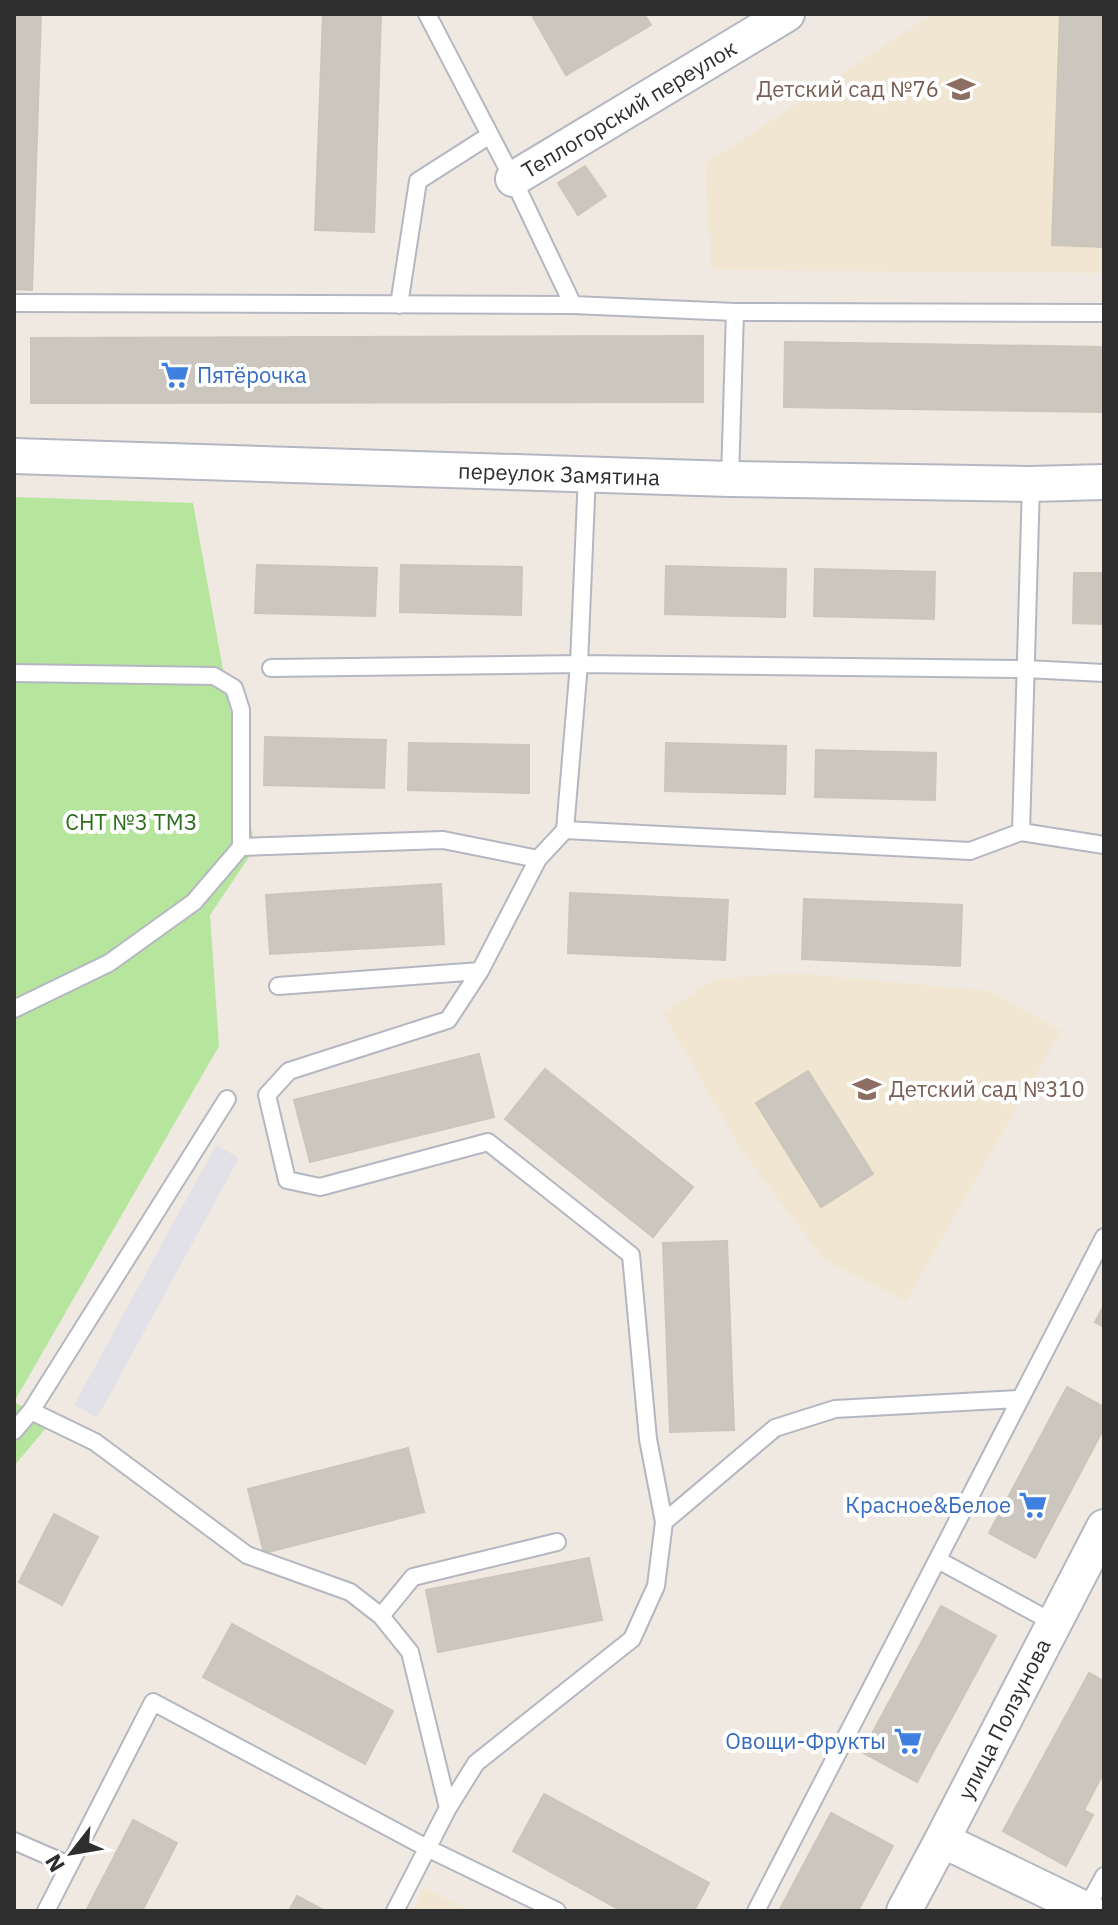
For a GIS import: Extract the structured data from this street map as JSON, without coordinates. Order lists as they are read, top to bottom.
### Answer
{
  "streets": {
    "street": ["Теплогорский переулок", "переулок Замятина", "улица Ползунова"]
  },
  "parks": ["СНТ №3 ТМЗ"],
  "places": {
    "school or university": ["Детский сад №76", "Детский сад №310"],
    "supermarket": ["Пятёрочка", "Красное&Белое", "Овощи-Фрукты"]
  },
  "north": "bottom left"
}
